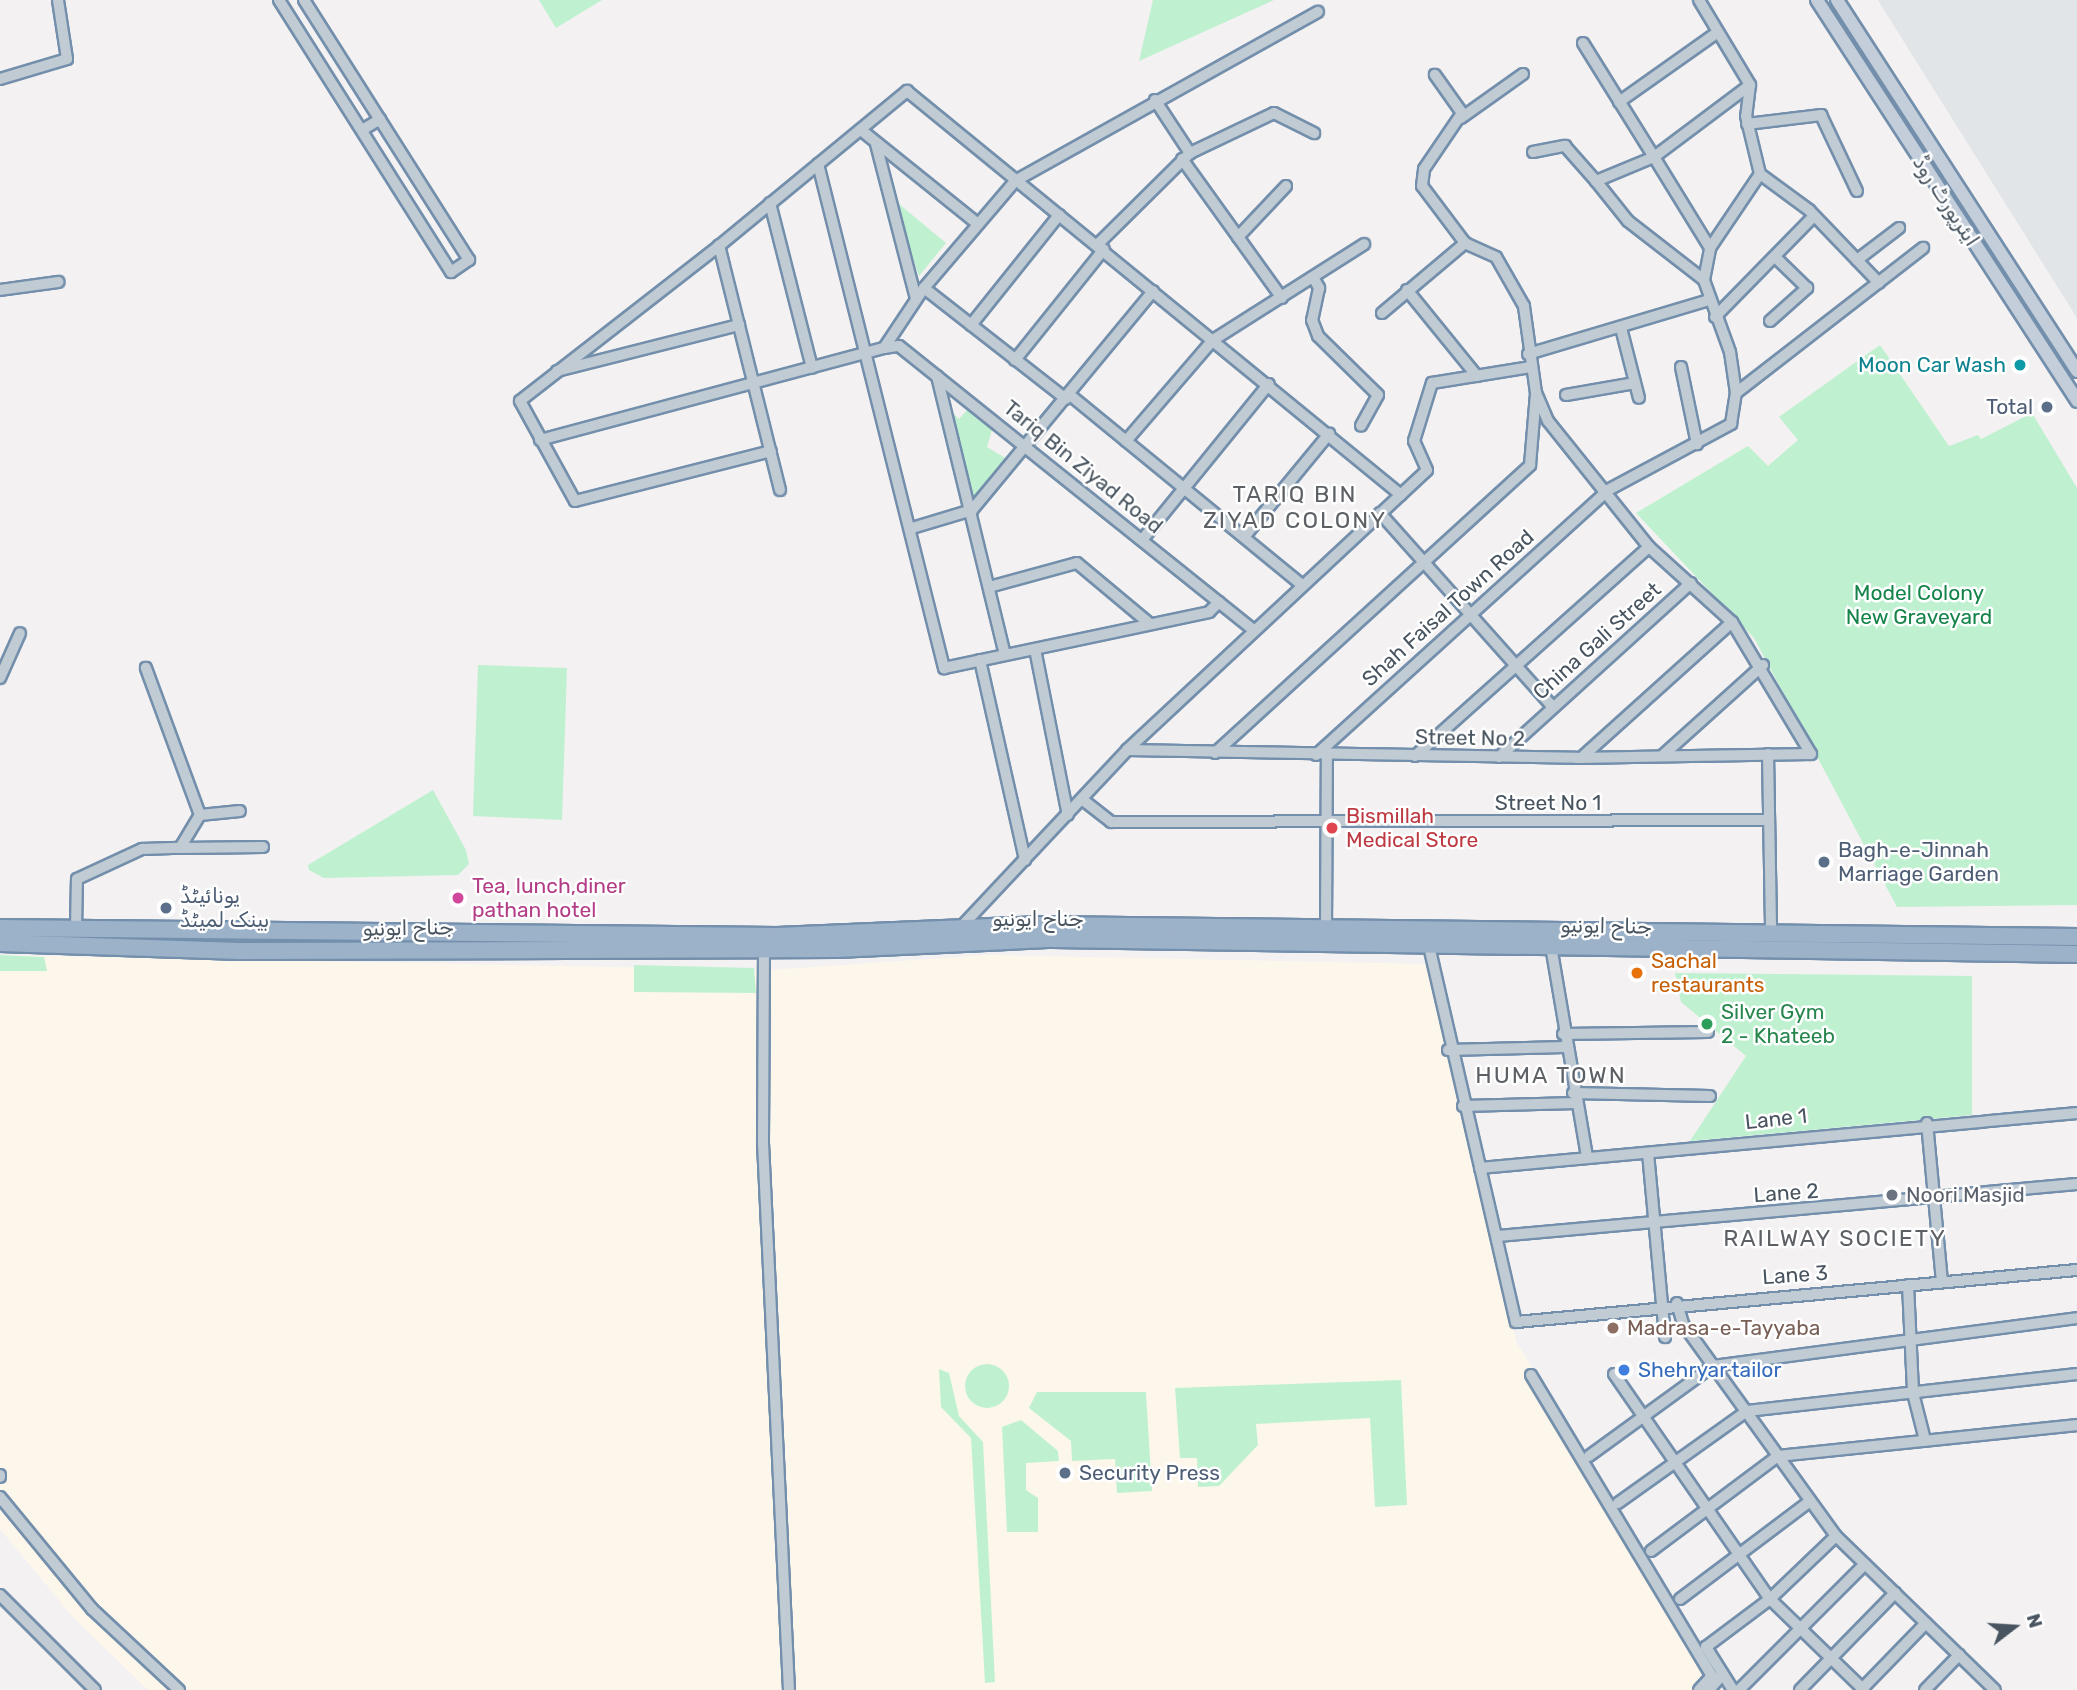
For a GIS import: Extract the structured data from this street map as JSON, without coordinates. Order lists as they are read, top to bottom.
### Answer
{
  "streets": {
    "highway": ["جناح ایونیو"],
    "main road": ["ایئرپورٹ روڈ"],
    "street": [
      "Tariq Bin Ziyad Road",
      "Shah Faisal Town Road",
      "China Gali Street",
      "Street No 2",
      "Street No 1",
      "Lane 1",
      "Lane 2",
      "Lane 3"
    ]
  },
  "crossings": [
    ["Shah Faisal Town Road", "Street No 2"],
    ["China Gali Street", "Street No 2"],
    ["Lane 2", "Lane 3"]
  ],
  "districts": ["TARIQ BIN ZIYAD COLONY", "HUMA TOWN", "RAILWAY SOCIETY"],
  "parks": ["Model Colony New Graveyard"],
  "places": [
    "Moon Car Wash",
    "Total",
    "Bismillah Medical Store",
    "Bagh-e-Jinnah Marriage Garden",
    "Tea, lunch,diner pathan hotel",
    "یونائیٹڈ بینک لمیٹڈ",
    "Sachal restaurants",
    "Silver Gym 2 - Khateeb",
    "Noori Masjid",
    "Madrasa-e-Tayyaba",
    "Shehryar tailor",
    "Security Press"
  ],
  "north": "right"
}
